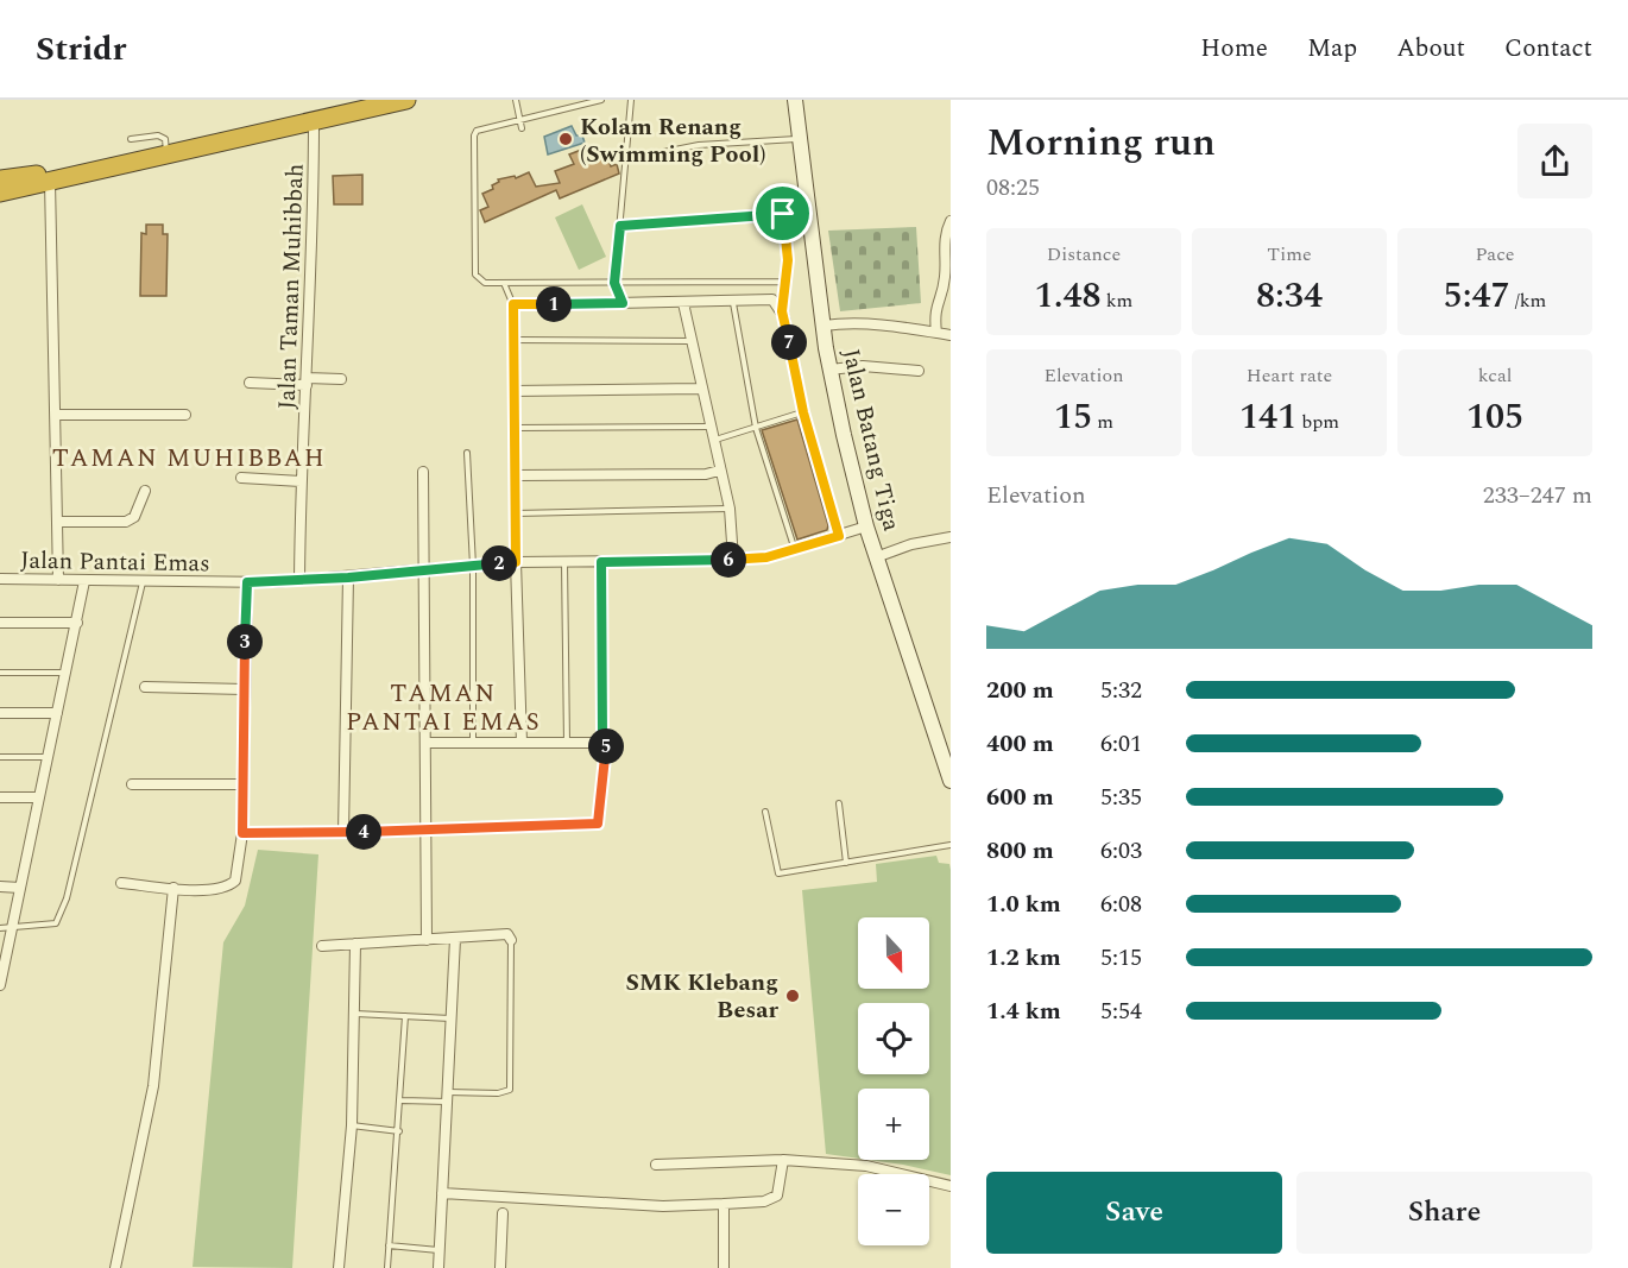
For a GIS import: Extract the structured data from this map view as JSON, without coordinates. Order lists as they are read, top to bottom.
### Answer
{
  "streets": {
    "main road": ["Jalan Batang Tiga"],
    "street": ["Jalan Taman Muhibbah", "Jalan Pantai Emas"]
  },
  "crossings": [
    ["Jalan Taman Muhibbah", "Jalan Pantai Emas"],
    ["Jalan Batang Tiga", "Jalan Pantai Emas"]
  ],
  "districts": ["TAMAN MUHIBBAH", "TAMAN PANTAI EMAS"],
  "places": ["Kolam Renang (Swimming Pool)", "SMK Klebang Besar"],
  "north": "bottom",
  "page": {
    "header": "Stridr",
    "nav": [
      "Home",
      "Map",
      "About",
      "Contact"
    ],
    "heading": ["Morning run", "08:25"],
    "stats": [
      ["Distance", "1.48 km"],
      ["Time", "8:34"],
      ["Pace", "5:47 /km"],
      ["Elevation", "15 m"],
      ["Heart rate", "141 bpm"],
      ["kcal", "105"]
    ],
    "pins": [
      "1",
      "7",
      "6",
      "2",
      "3",
      "5",
      "4"
    ],
    "chart": ["Elevation", "233–247 m"],
    "list": [
      {
        "name": "200 m",
        "note": "5:32"
      },
      {
        "name": "400 m",
        "note": "6:01"
      },
      {
        "name": "600 m",
        "note": "5:35"
      },
      {
        "name": "800 m",
        "note": "6:03"
      },
      {
        "name": "1.0 km",
        "note": "6:08"
      },
      {
        "name": "1.2 km",
        "note": "5:15"
      },
      {
        "name": "1.4 km",
        "note": "5:54"
      }
    ],
    "map_buttons": ["+", "−"],
    "buttons": ["Save", "Share"]
  }
}
